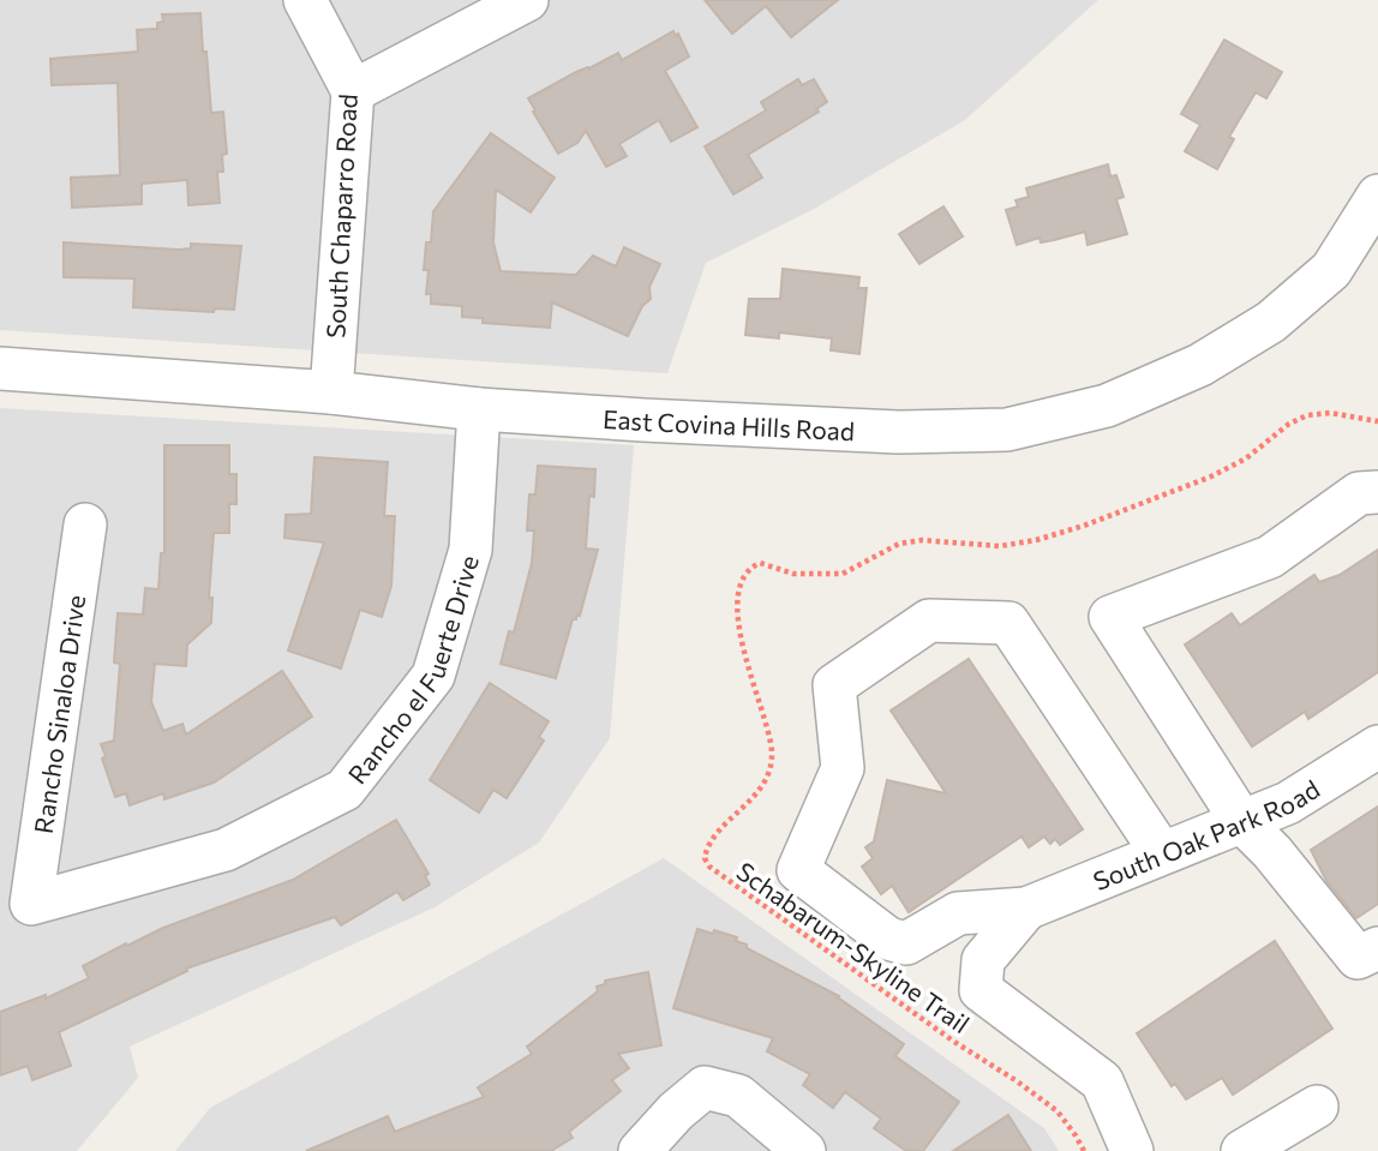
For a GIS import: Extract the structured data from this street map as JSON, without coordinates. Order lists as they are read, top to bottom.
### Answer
{
  "streets": {
    "street": [
      "South Chaparro Road",
      "East Covina Hills Road",
      "Rancho el Fuerte Drive",
      "Rancho Sinaloa Drive",
      "South Oak Park Road"
    ],
    "path": ["Schabarum-Skyline Trail"]
  },
  "crossings": [
    ["South Chaparro Road", "East Covina Hills Road"],
    ["East Covina Hills Road", "Rancho el Fuerte Drive"],
    ["Rancho el Fuerte Drive", "Rancho Sinaloa Drive"]
  ]
}
